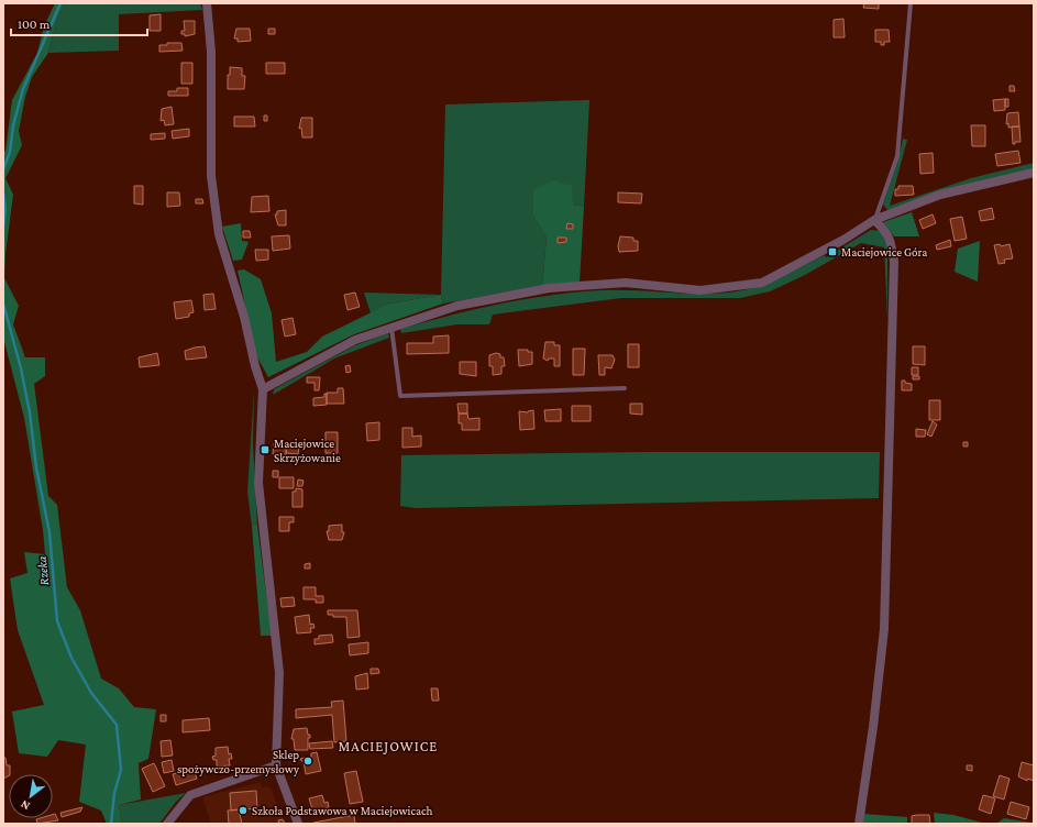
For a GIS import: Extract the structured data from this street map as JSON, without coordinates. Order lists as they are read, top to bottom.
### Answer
{
  "districts": ["MACIEJOWICE"],
  "water": ["Rzeka"],
  "places": {
    "transit": ["Maciejowice Góra", "Maciejowice Skrzyżowanie"],
    "other": ["Sklep spożywczo-przemysłowy", "Szkoła Podstawowa w Maciejowicach"]
  },
  "scale_bar": "100 m",
  "north": "bottom left"
}
